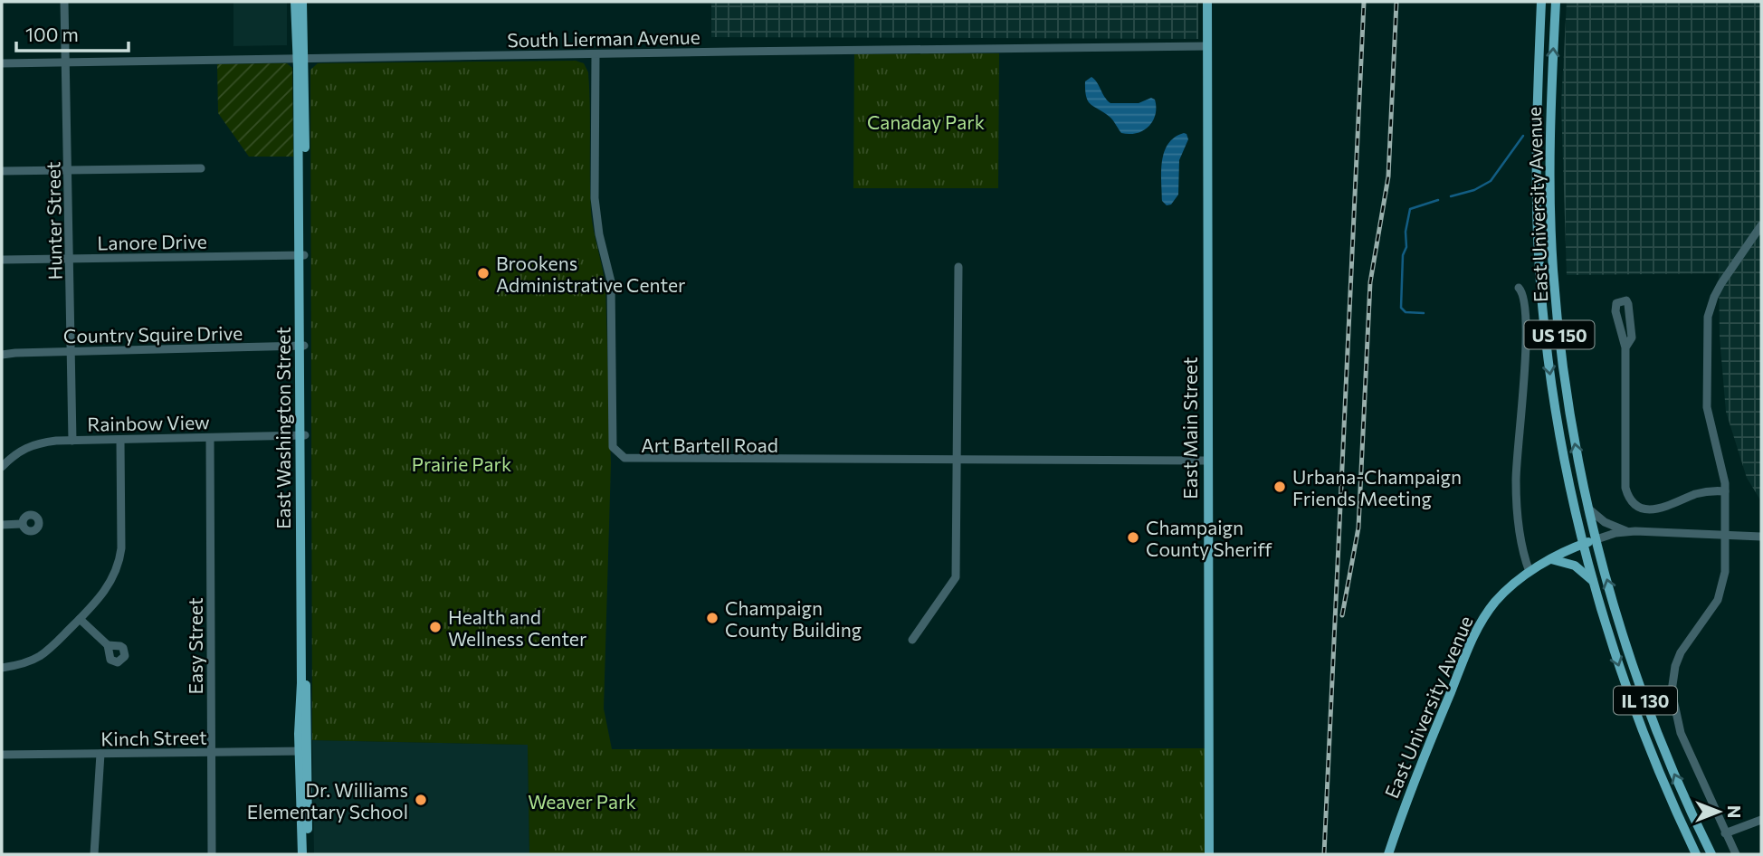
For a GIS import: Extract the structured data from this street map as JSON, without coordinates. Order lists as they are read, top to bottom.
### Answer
{
  "streets": {
    "main road": [
      "East University Avenue",
      "US 150",
      "East Washington Street",
      "East Main Street",
      "IL 130"
    ],
    "street": [
      "South Lierman Avenue",
      "Hunter Street",
      "Lanore Drive",
      "Country Squire Drive",
      "Rainbow View",
      "Art Bartell Road",
      "Easy Street",
      "Kinch Street"
    ]
  },
  "crossings": [
    ["South Lierman Avenue", "Hunter Street"],
    ["South Lierman Avenue", "East Washington Street"],
    ["South Lierman Avenue", "East Main Street"],
    ["South Lierman Avenue", "Art Bartell Road"],
    ["East University Avenue", "IL 130"],
    ["Hunter Street", "Lanore Drive"],
    ["Hunter Street", "Country Squire Drive"],
    ["Hunter Street", "Rainbow View"],
    ["Lanore Drive", "East Washington Street"],
    ["Country Squire Drive", "East Washington Street"],
    ["Rainbow View", "East Washington Street"],
    ["Rainbow View", "Easy Street"],
    ["East Washington Street", "Kinch Street"],
    ["East Main Street", "Art Bartell Road"],
    ["Easy Street", "Kinch Street"]
  ],
  "parks": ["Canaday Park", "Prairie Park", "Weaver Park"],
  "places": [
    "Brookens Administrative Center",
    "Urbana-Champaign Friends Meeting",
    "Champaign County Sheriff",
    "Champaign County Building",
    "Health and Wellness Center",
    "Dr. Williams Elementary School"
  ],
  "scale_bar": "100 m",
  "north": "right"
}
